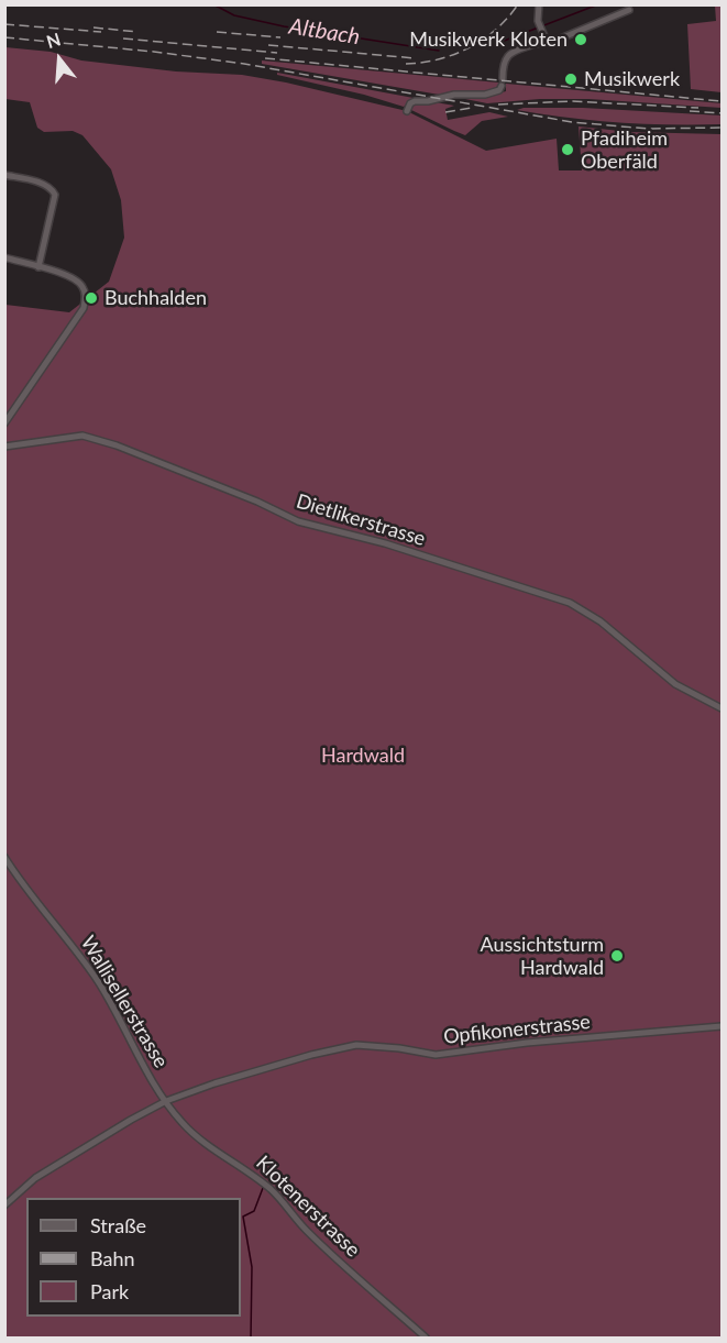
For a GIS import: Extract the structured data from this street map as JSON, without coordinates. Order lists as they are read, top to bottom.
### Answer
{
  "streets": {
    "street": [
      "Dietlikerstrasse",
      "Wallisellerstrasse",
      "Opfikonerstrasse",
      "Klotenerstrasse"
    ]
  },
  "crossings": [
    ["Wallisellerstrasse", "Opfikonerstrasse"],
    ["Wallisellerstrasse", "Klotenerstrasse"],
    ["Opfikonerstrasse", "Klotenerstrasse"]
  ],
  "water": ["Altbach"],
  "parks": ["Hardwald"],
  "places": [
    "Musikwerk Kloten",
    "Musikwerk",
    "Pfadiheim Oberfäld",
    "Buchhalden",
    "Aussichtsturm Hardwald"
  ],
  "legend": ["Straße", "Bahn", "Park"],
  "north": "top"
}
